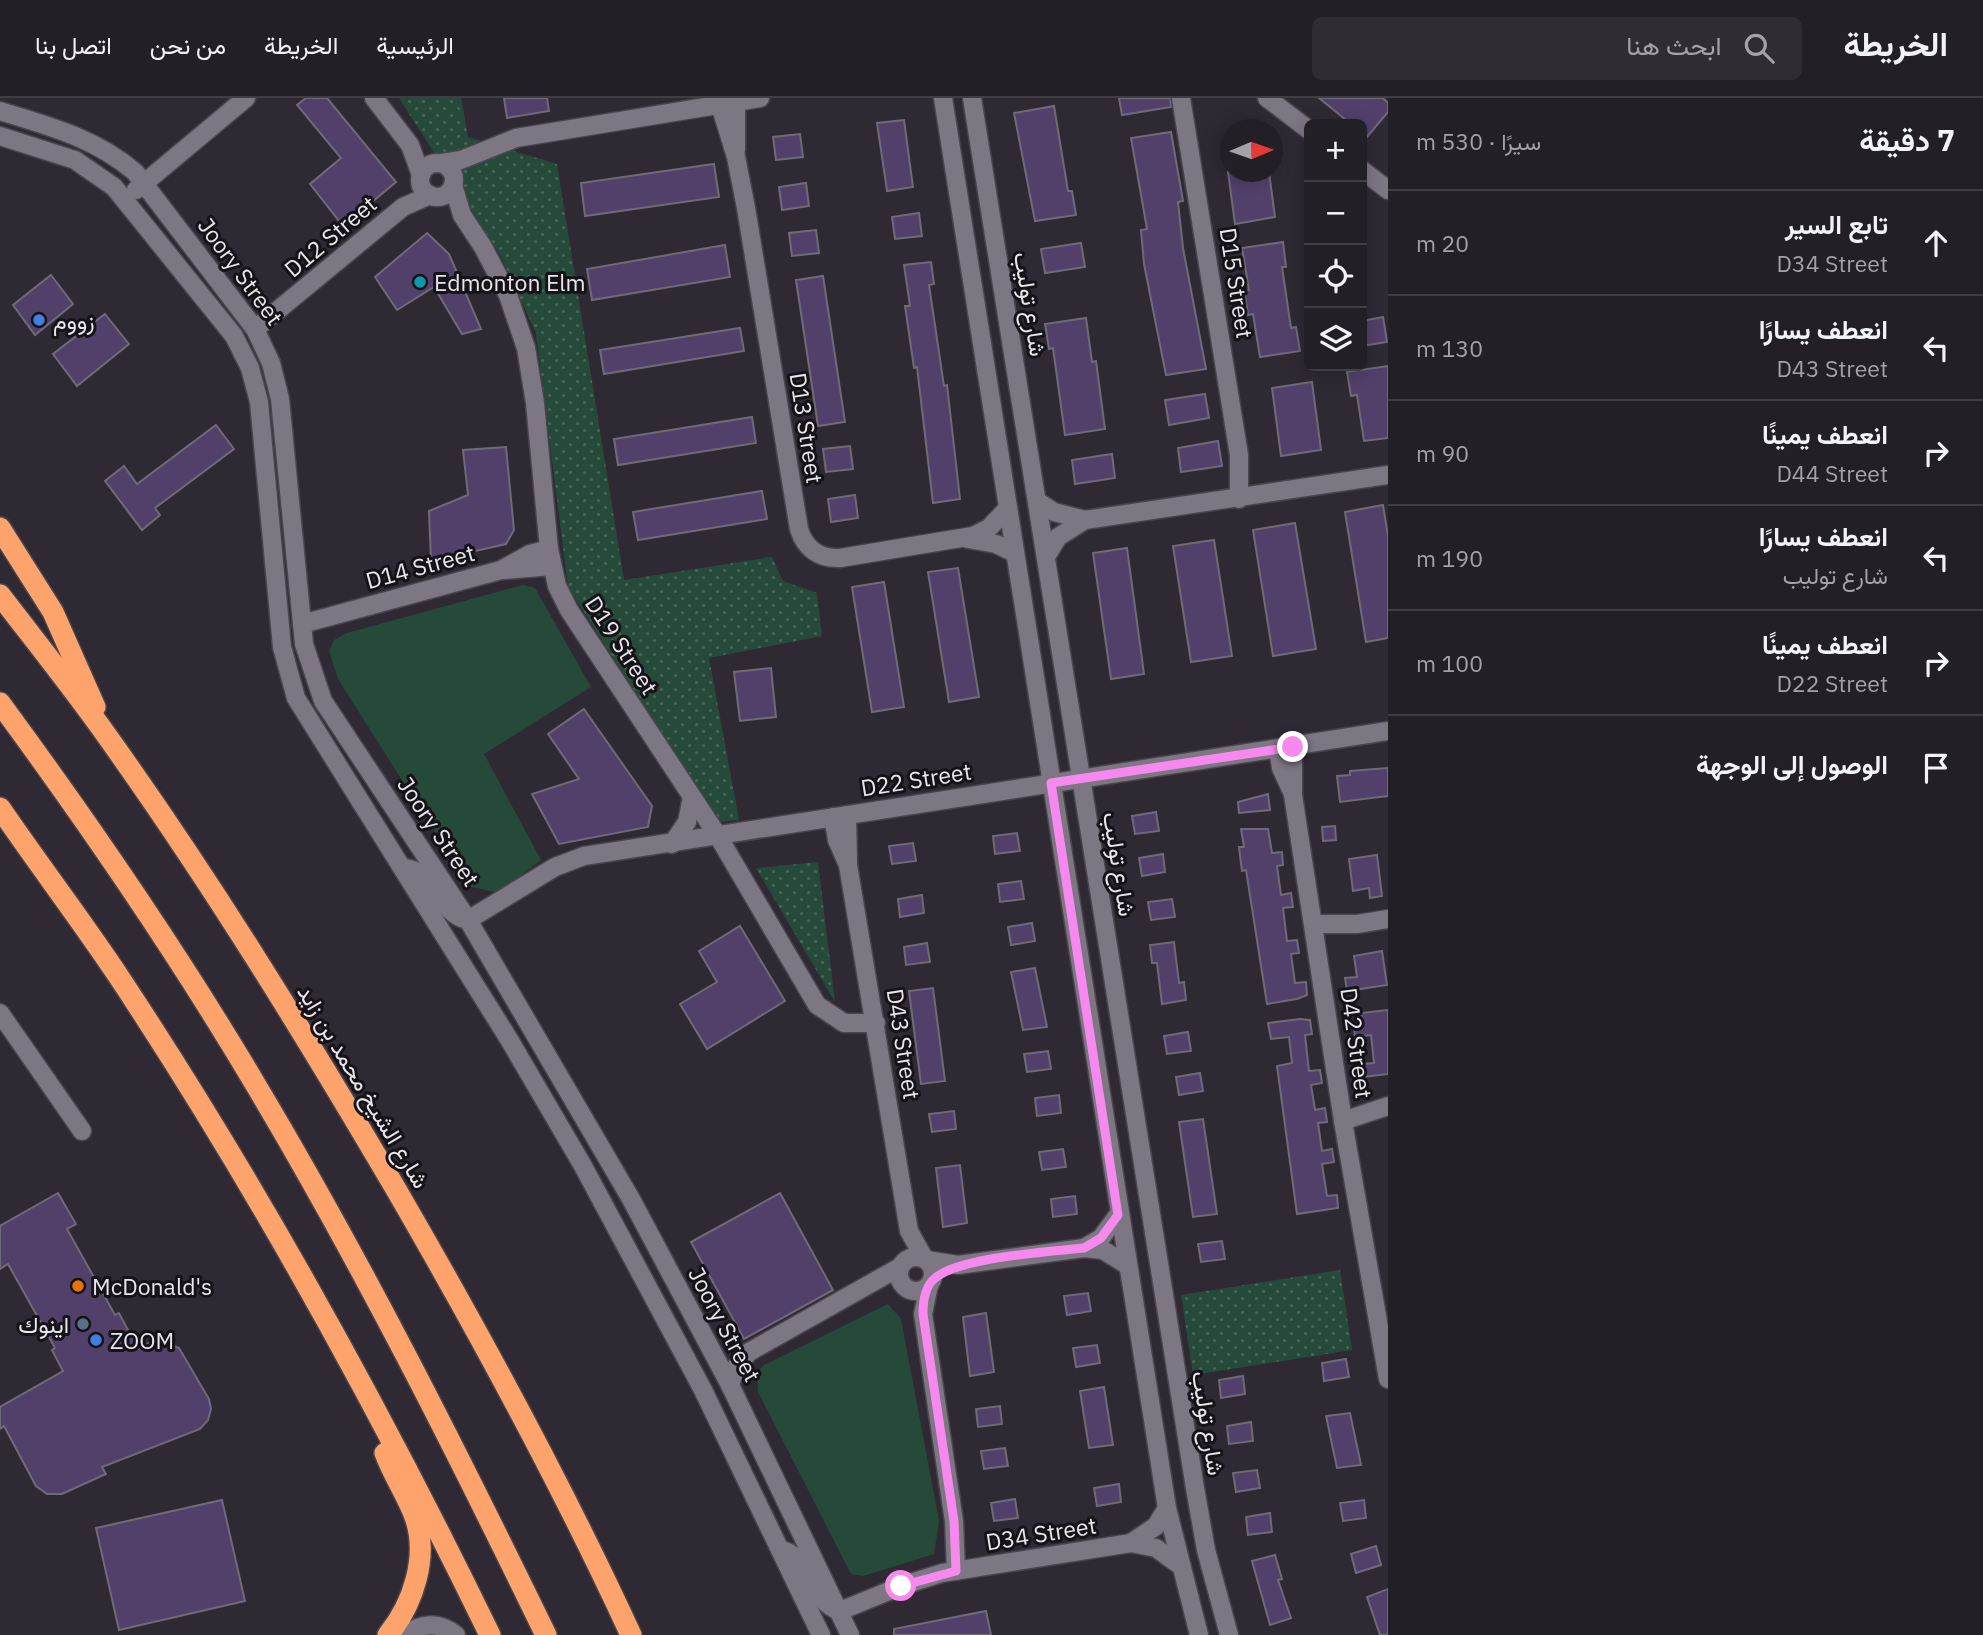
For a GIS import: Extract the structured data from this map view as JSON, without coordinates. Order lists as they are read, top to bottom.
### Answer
{
  "streets": {
    "highway": ["شارع الشيخ محمد بن زايد"],
    "street": [
      "D12 Street",
      "Joory Street",
      "D15 Street",
      "شارع توليب",
      "D13 Street",
      "D14 Street",
      "D19 Street",
      "D22 Street",
      "D42 Street",
      "D43 Street",
      "D34 Street"
    ]
  },
  "crossings": [
    ["D12 Street", "Joory Street"],
    ["D12 Street", "D19 Street"],
    ["Joory Street", "D14 Street"],
    ["Joory Street", "D22 Street"],
    ["Joory Street", "D34 Street"],
    ["شارع توليب", "D22 Street"],
    ["D14 Street", "D19 Street"],
    ["D19 Street", "D22 Street"],
    ["D19 Street", "D43 Street"],
    ["D22 Street", "D42 Street"],
    ["D22 Street", "D43 Street"]
  ],
  "places": [
    "Edmonton Elm",
    "زووم",
    "McDonald's",
    "اينوك",
    "ZOOM"
  ],
  "north": "right",
  "page": {
    "header": "الخريطة",
    "search": "ابحث هنا",
    "nav": [
      "الرئيسية",
      "الخريطة",
      "من نحن",
      "اتصل بنا"
    ],
    "heading": ["7 دقيقة", "سيرًا · 530 m"],
    "map_buttons": ["+", "−"],
    "list": [
      ["تابع السير", "D34 Street", "20 m"],
      ["انعطف يسارًا", "D43 Street", "130 m"],
      ["انعطف يمينًا", "D44 Street", "90 m"],
      ["انعطف يسارًا", "شارع توليب", "190 m"],
      ["انعطف يمينًا", "D22 Street", "100 m"],
      "الوصول إلى الوجهة"
    ]
  }
}
